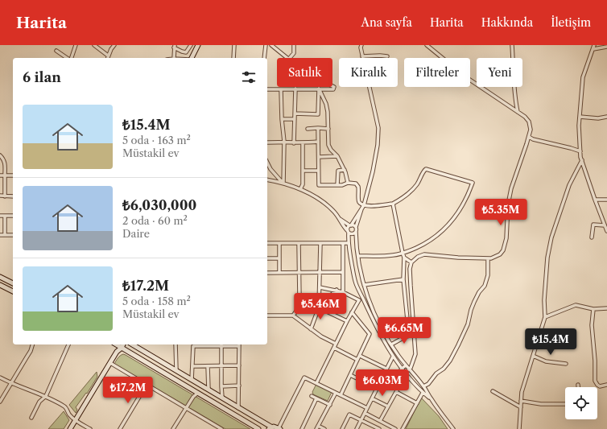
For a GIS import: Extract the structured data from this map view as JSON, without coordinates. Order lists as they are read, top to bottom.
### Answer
{
  "page": {
    "header": "Harita",
    "nav": [
      "Ana sayfa",
      "Harita",
      "Hakkında",
      "İletişim"
    ],
    "chip": [
      "Satılık",
      "Kiralık",
      "Filtreler",
      "Yeni"
    ],
    "heading": "6 ilan",
    "list": [
      {
        "name": "₺15.4M",
        "note": "5 oda · 163 m² · Müstakil ev"
      },
      {
        "name": "₺6,030,000",
        "note": "2 oda · 60 m² · Daire"
      },
      {
        "name": "₺17.2M",
        "note": "5 oda · 158 m² · Müstakil ev"
      }
    ],
    "price": [
      "₺5.35M",
      "₺5.46M",
      "₺6.65M",
      "₺15.4M",
      "₺6.03M",
      "₺17.2M"
    ]
  }
}
